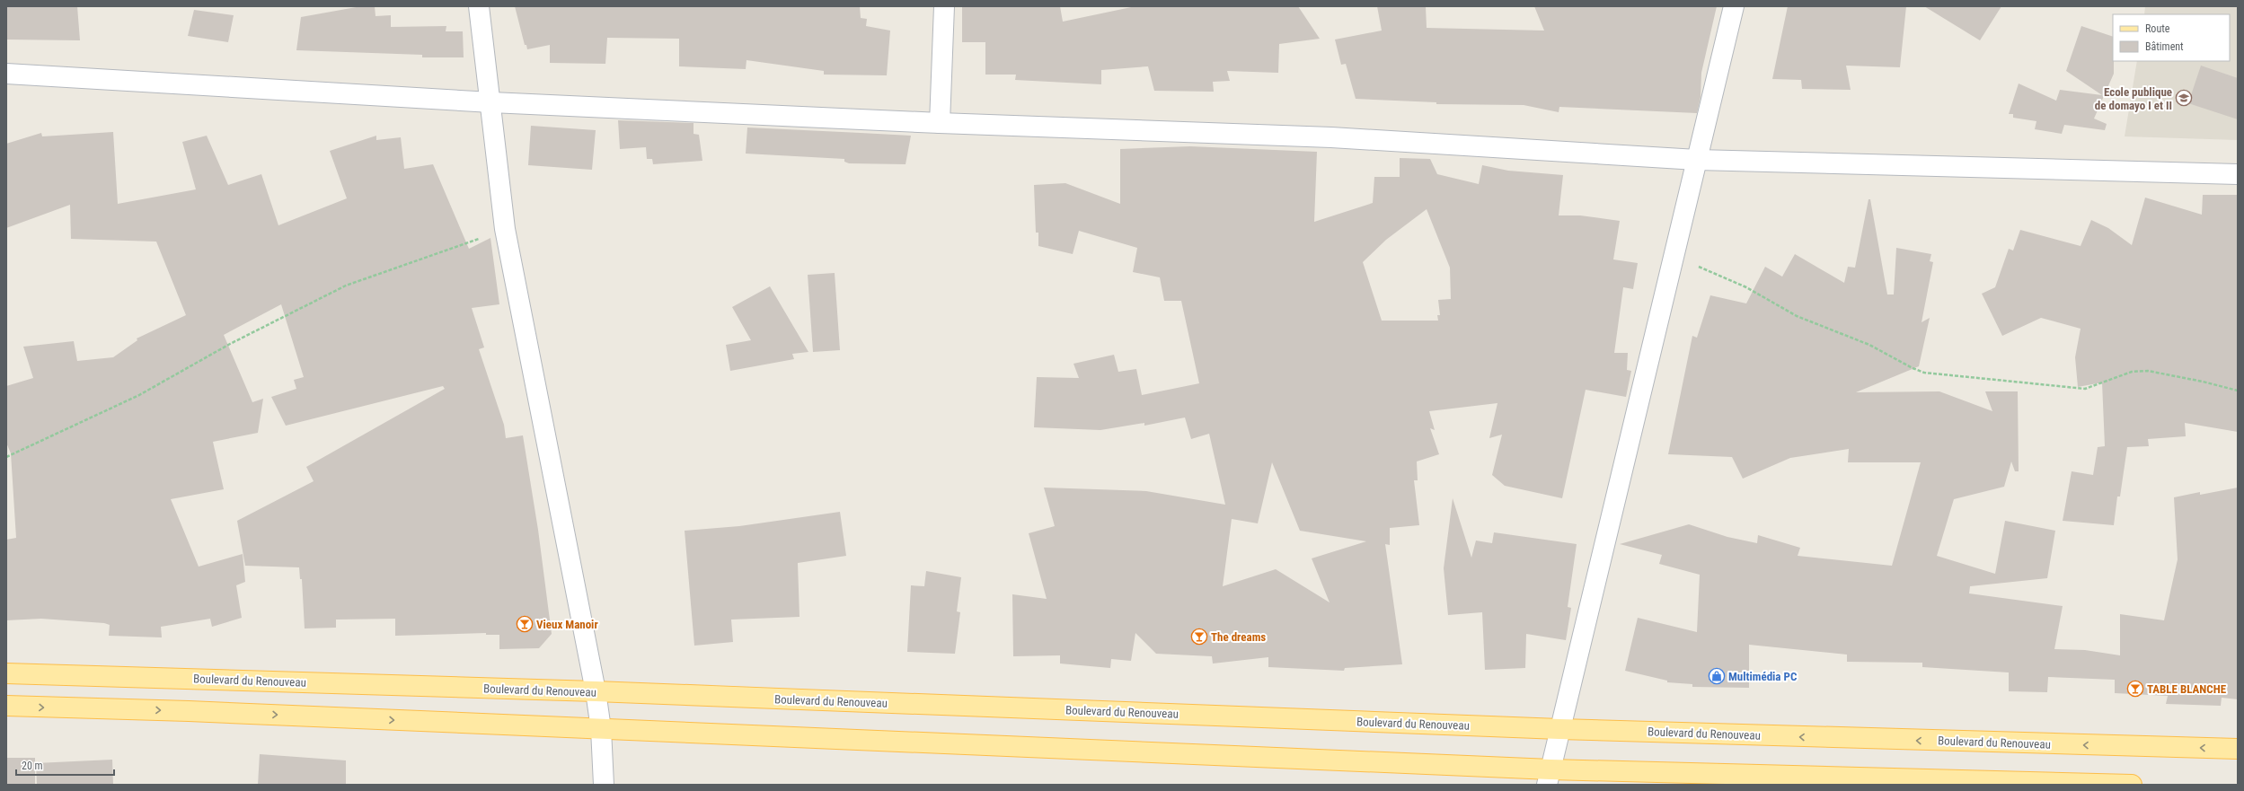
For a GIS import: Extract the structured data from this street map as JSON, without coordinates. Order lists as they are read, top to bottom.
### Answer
{
  "streets": {
    "main road": ["Boulevard du Renouveau"]
  },
  "places": {
    "school or university": ["Ecole publique de domayo I et II"],
    "bar": ["Vieux Manoir", "The dreams", "TABLE BLANCHE"],
    "shop": ["Multimédia PC"]
  },
  "legend": ["Route", "Bâtiment"],
  "scale_bar": "20 m"
}
